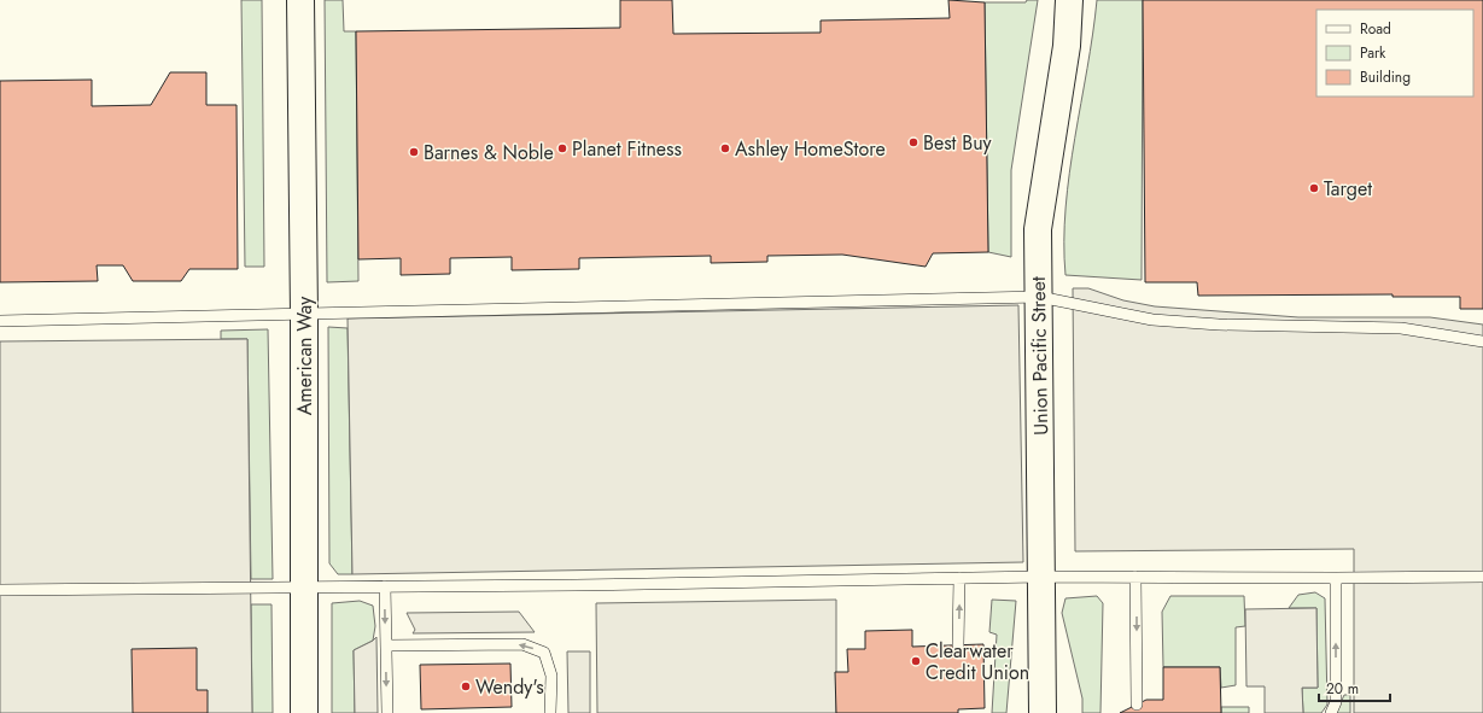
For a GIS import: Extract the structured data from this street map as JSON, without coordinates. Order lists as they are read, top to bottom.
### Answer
{
  "streets": {
    "street": ["American Way", "Union Pacific Street"]
  },
  "places": [
    "Best Buy",
    "Planet Fitness",
    "Ashley HomeStore",
    "Barnes & Noble",
    "Target",
    "Clearwater Credit Union",
    "Wendy's"
  ],
  "legend": ["Road", "Park", "Building"],
  "scale_bar": "20 m"
}
